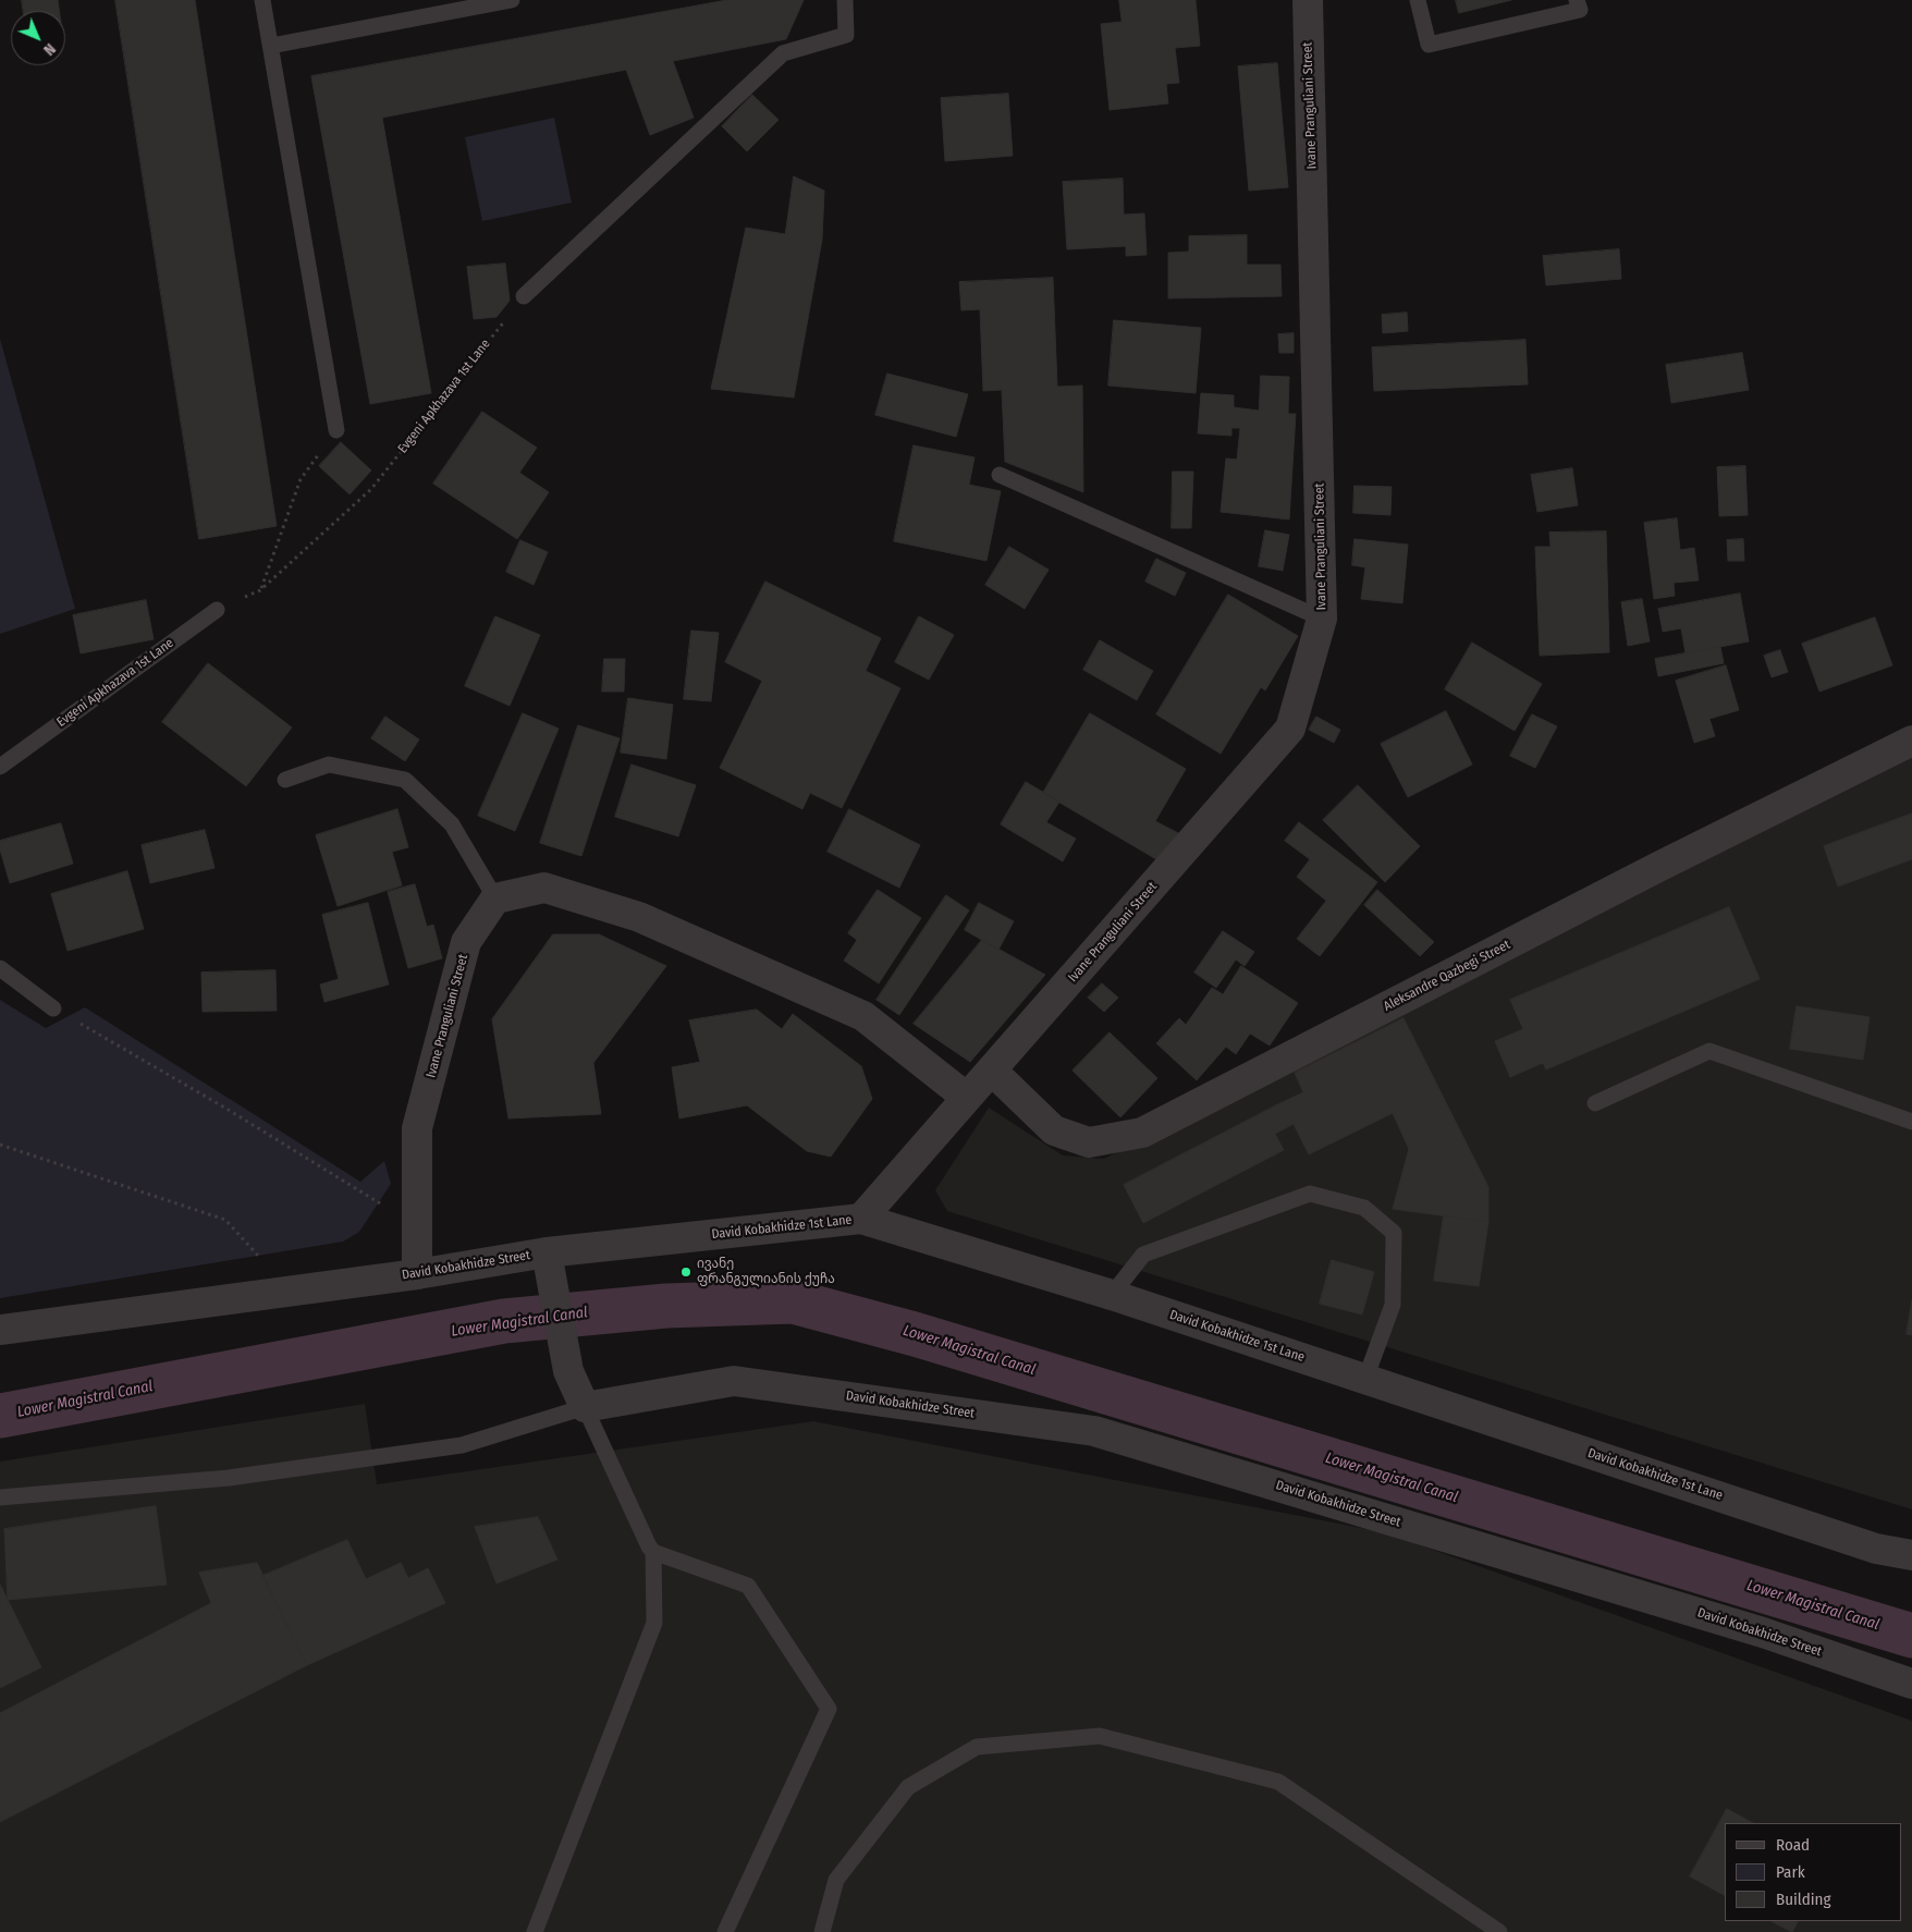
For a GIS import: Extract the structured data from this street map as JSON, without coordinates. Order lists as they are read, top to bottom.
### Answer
{
  "streets": {
    "street": [
      "Ivane Pranguliani Street",
      "Aleksandre Qazbegi Street",
      "David Kobakhidze 1st Lane",
      "David Kobakhidze Street"
    ],
    "lane": ["Evgeni Apkhazava 1st Lane"]
  },
  "crossings": [
    ["Ivane Pranguliani Street", "Aleksandre Qazbegi Street"],
    ["Ivane Pranguliani Street", "David Kobakhidze 1st Lane"],
    ["Ivane Pranguliani Street", "David Kobakhidze Street"],
    ["David Kobakhidze 1st Lane", "David Kobakhidze Street"]
  ],
  "water": ["Lower Magistral Canal"],
  "places": ["ივანე ფრანგულიანის ქუჩა"],
  "legend": ["Road", "Park", "Building"],
  "north": "bottom right"
}
